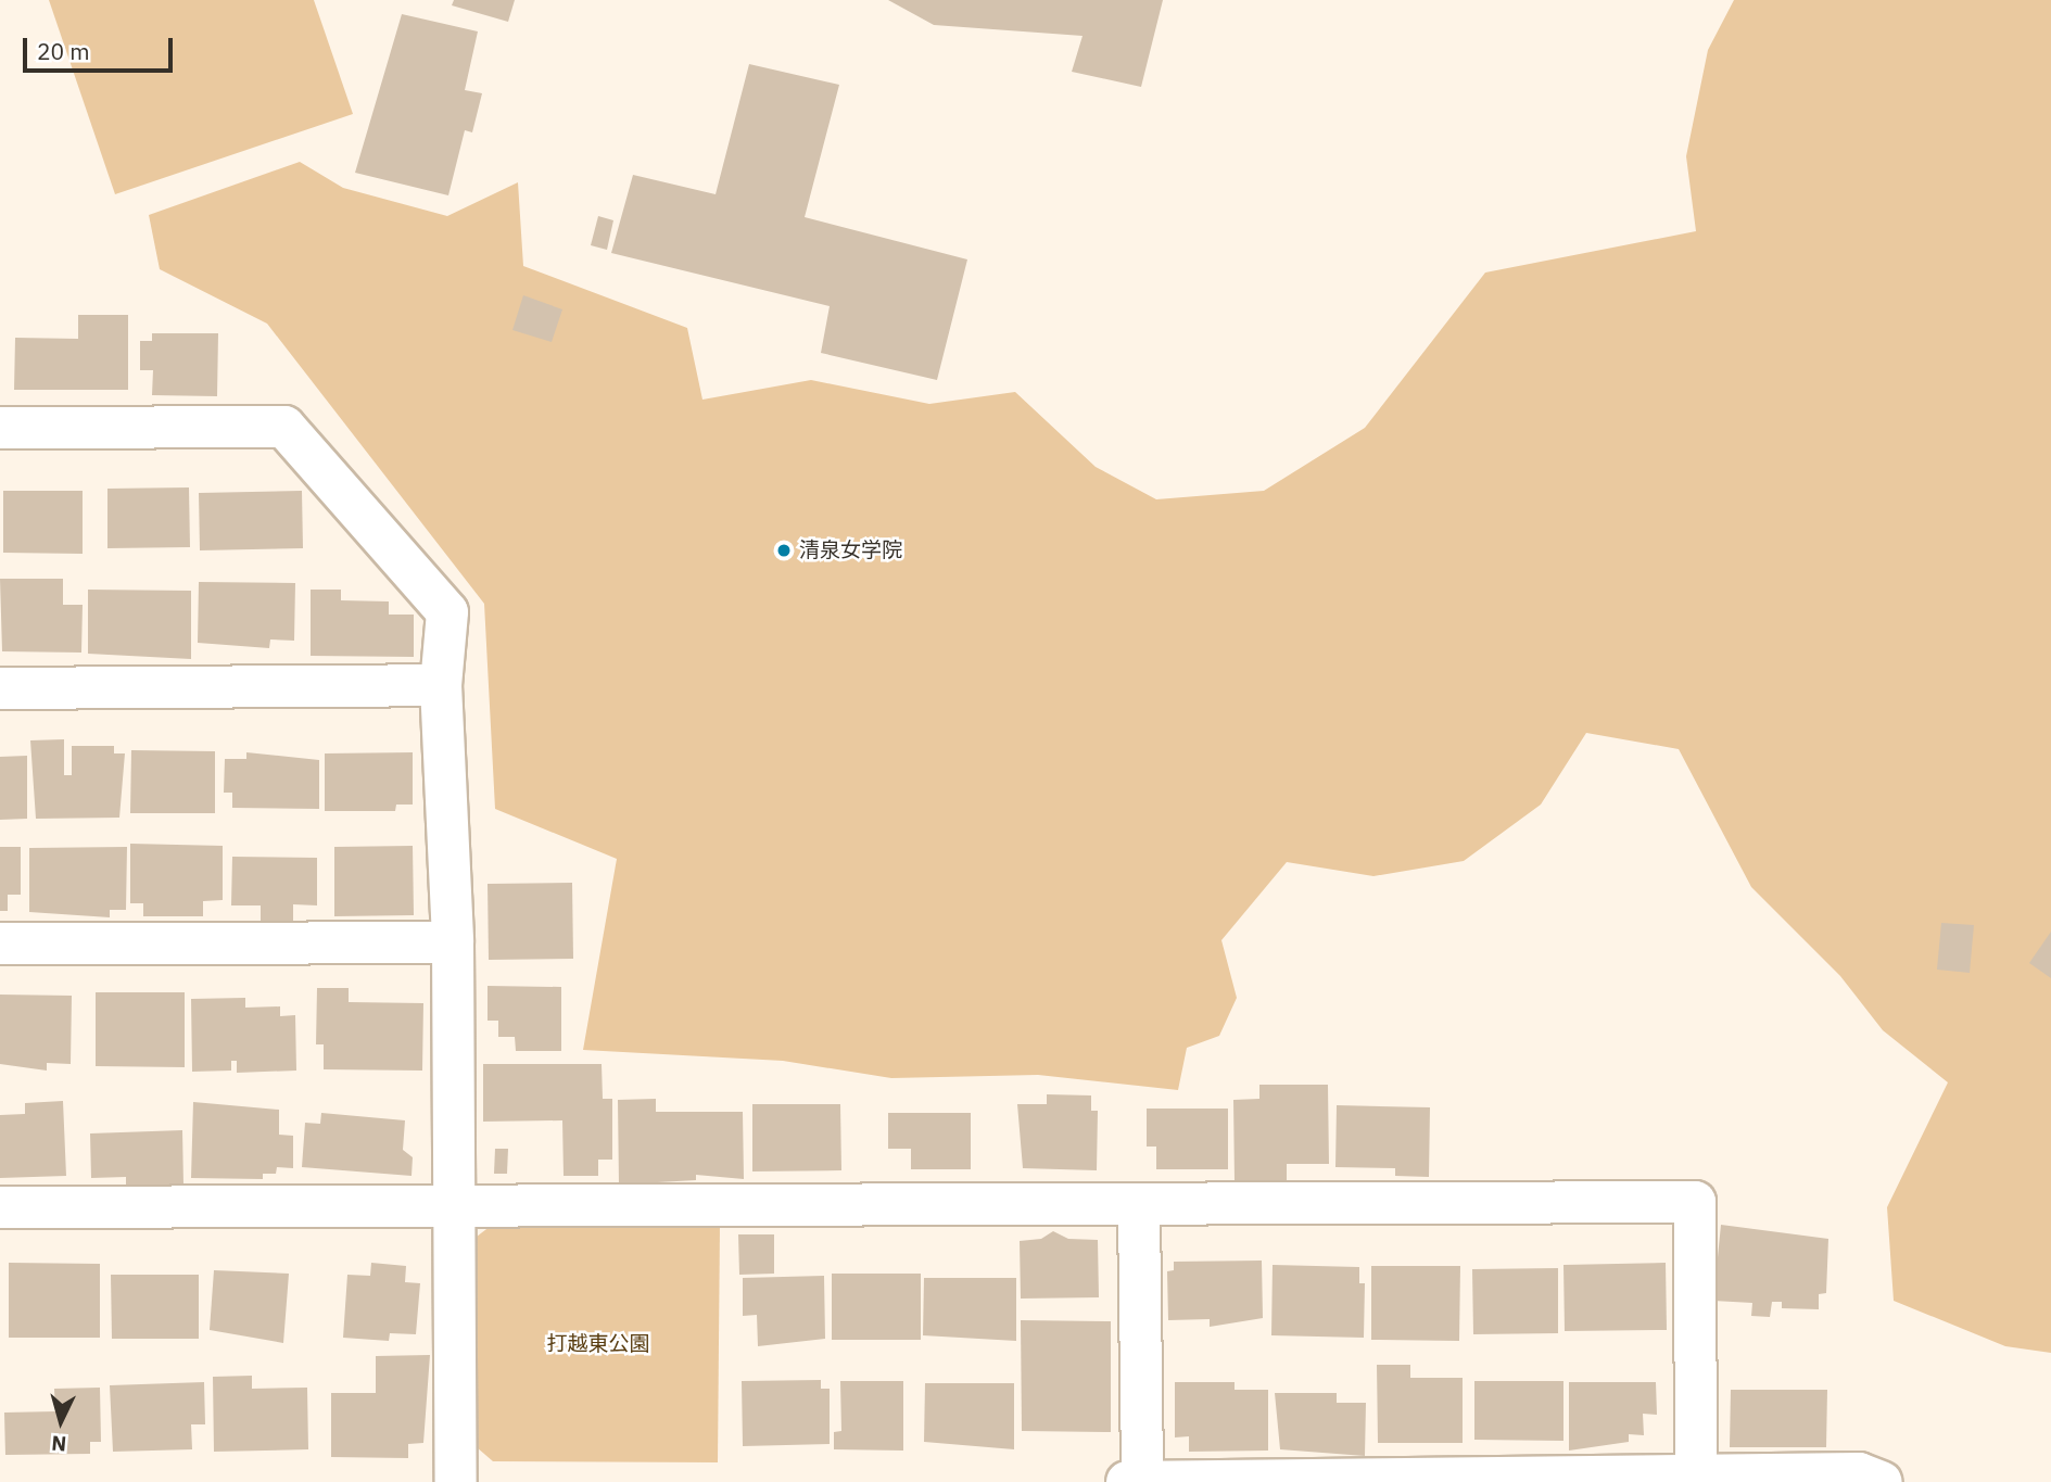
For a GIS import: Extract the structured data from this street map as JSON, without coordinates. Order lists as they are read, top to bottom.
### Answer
{
  "parks": ["打越東公園"],
  "places": ["清泉女学院"],
  "scale_bar": "20 m",
  "north": "bottom"
}
